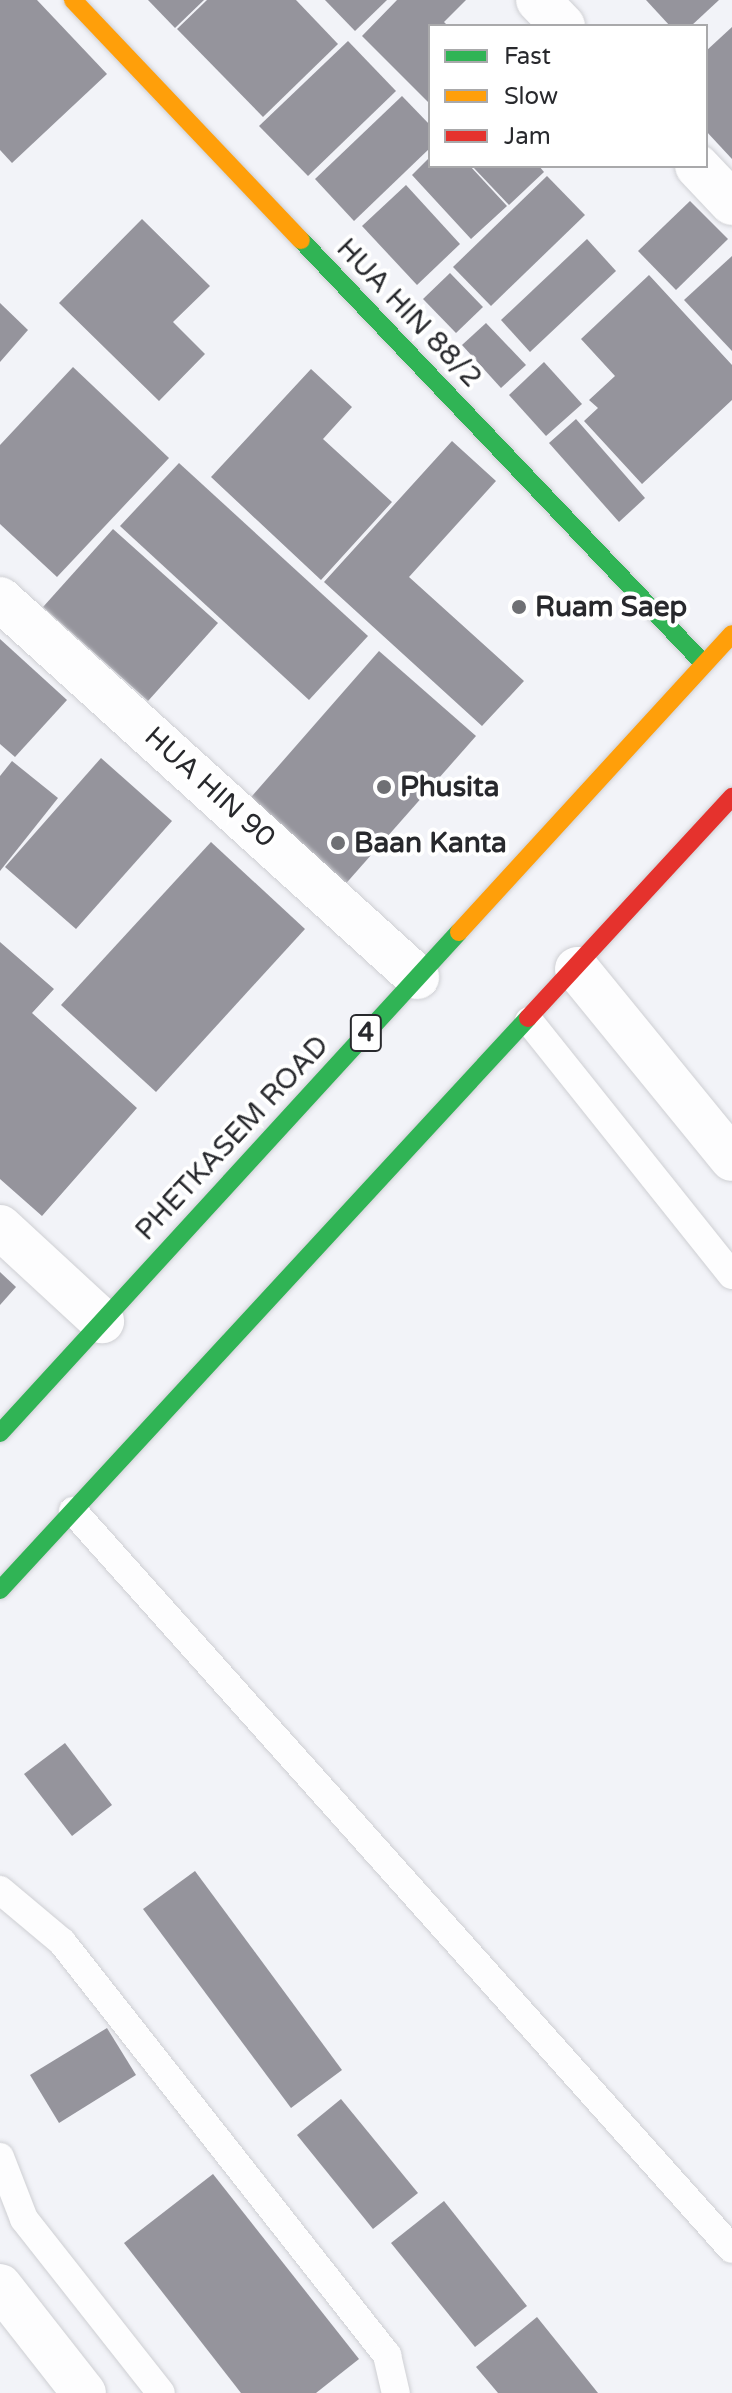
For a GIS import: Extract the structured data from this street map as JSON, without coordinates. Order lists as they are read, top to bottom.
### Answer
{
  "streets": {
    "main road": ["HUA HIN 88/2", "4", "PHETKASEM ROAD"],
    "street": ["HUA HIN 90"]
  },
  "crossings": [
    ["HUA HIN 88/2", "PHETKASEM ROAD"],
    ["HUA HIN 90", "PHETKASEM ROAD"]
  ],
  "places": ["Ruam Saep", "Phusita", "Baan Kanta"],
  "legend": ["Fast", "Slow", "Jam"]
}
